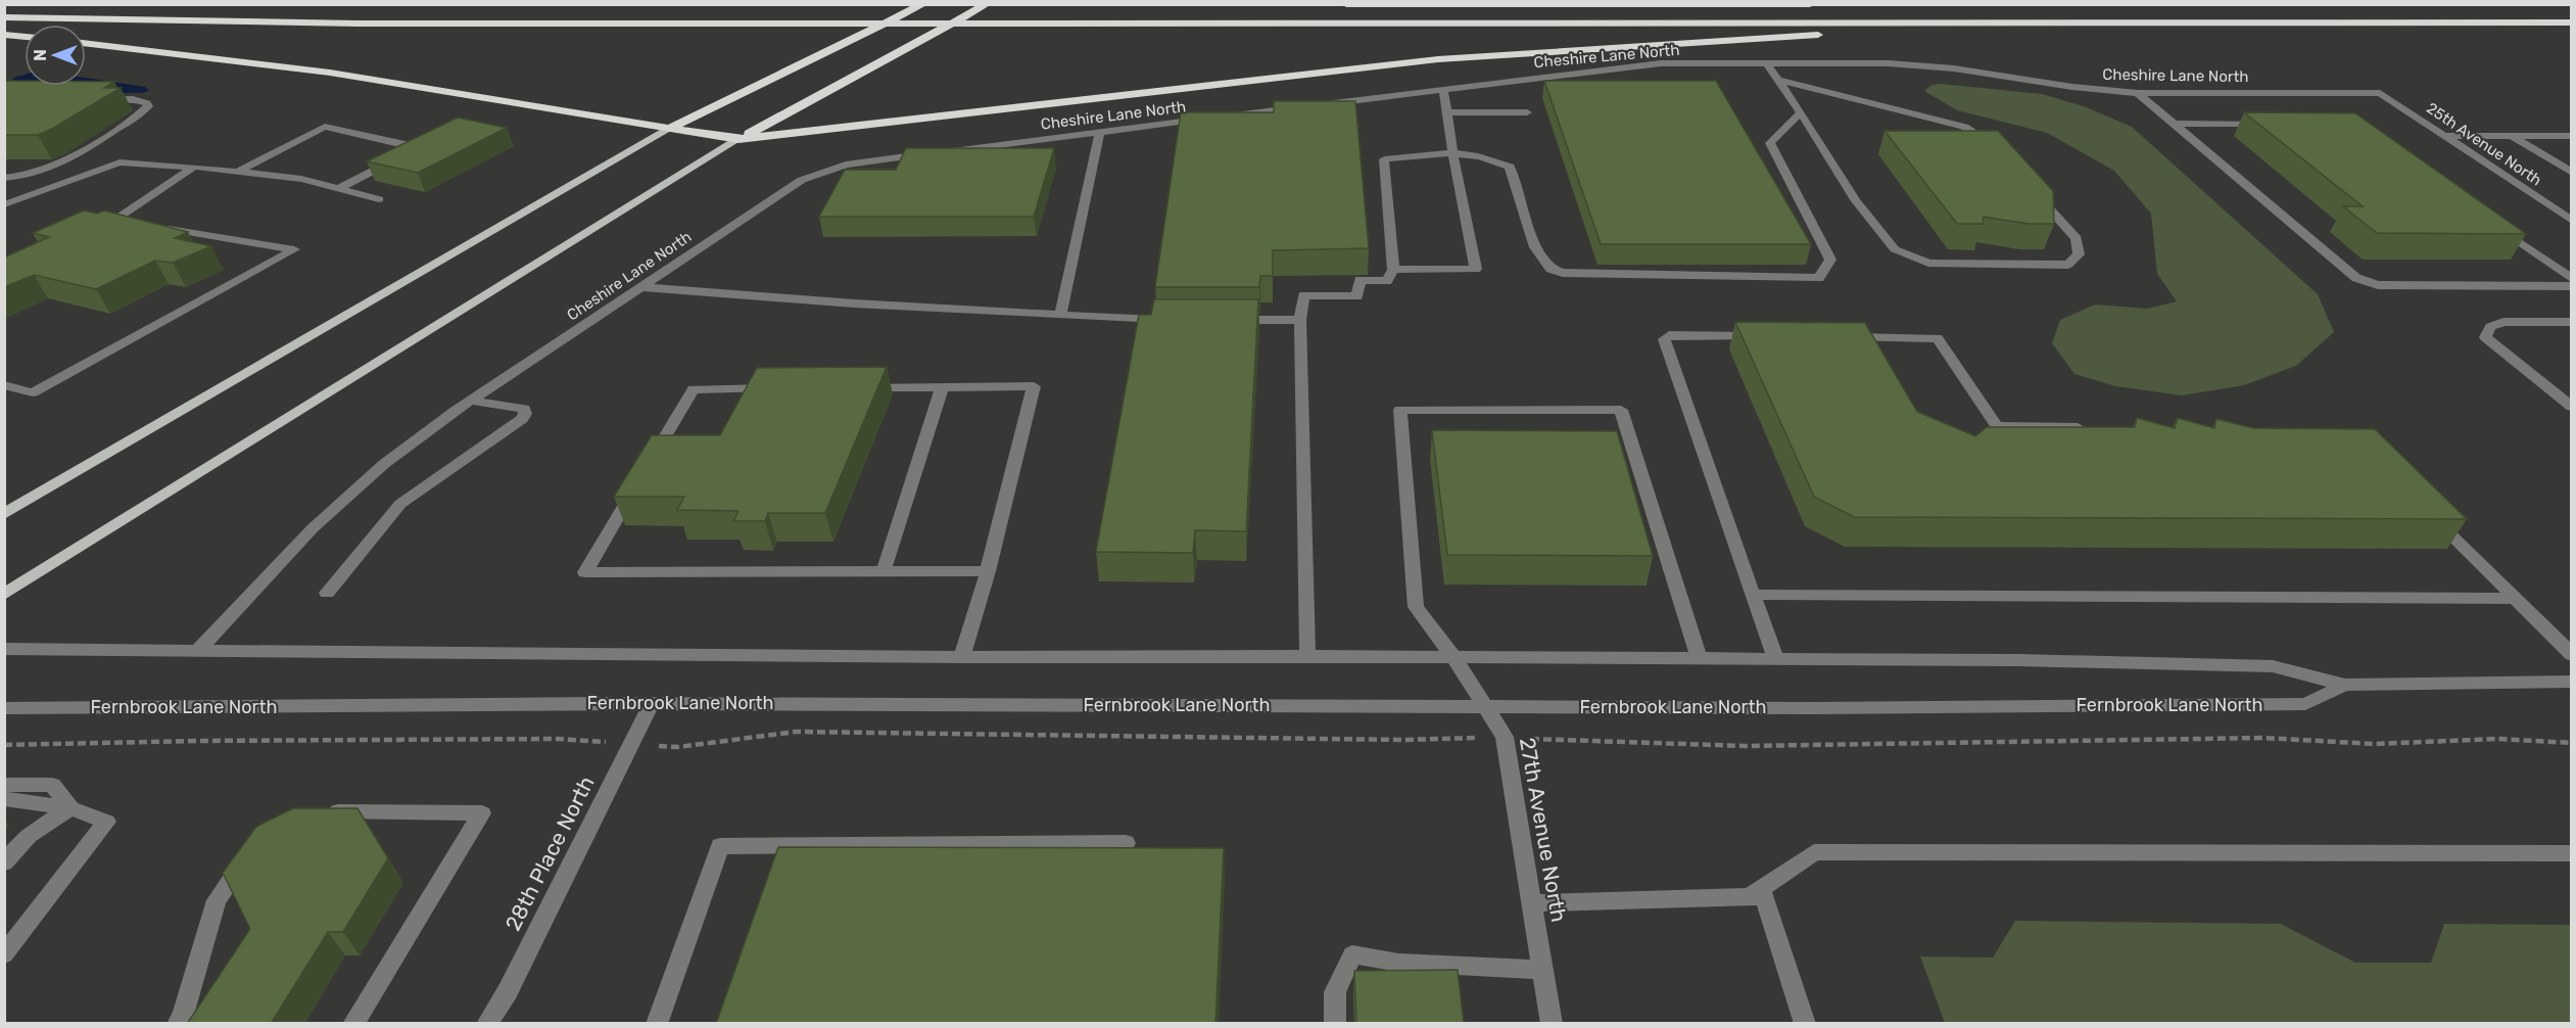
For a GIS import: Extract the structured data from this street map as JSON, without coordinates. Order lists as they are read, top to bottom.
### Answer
{
  "streets": {
    "street": [
      "Cheshire Lane North",
      "25th Avenue North",
      "Fernbrook Lane North",
      "27th Avenue North",
      "28th Place North"
    ]
  },
  "crossings": [
    ["Cheshire Lane North", "25th Avenue North"],
    ["Cheshire Lane North", "Fernbrook Lane North"],
    ["Fernbrook Lane North", "27th Avenue North"],
    ["Fernbrook Lane North", "28th Place North"]
  ],
  "north": "left"
}
